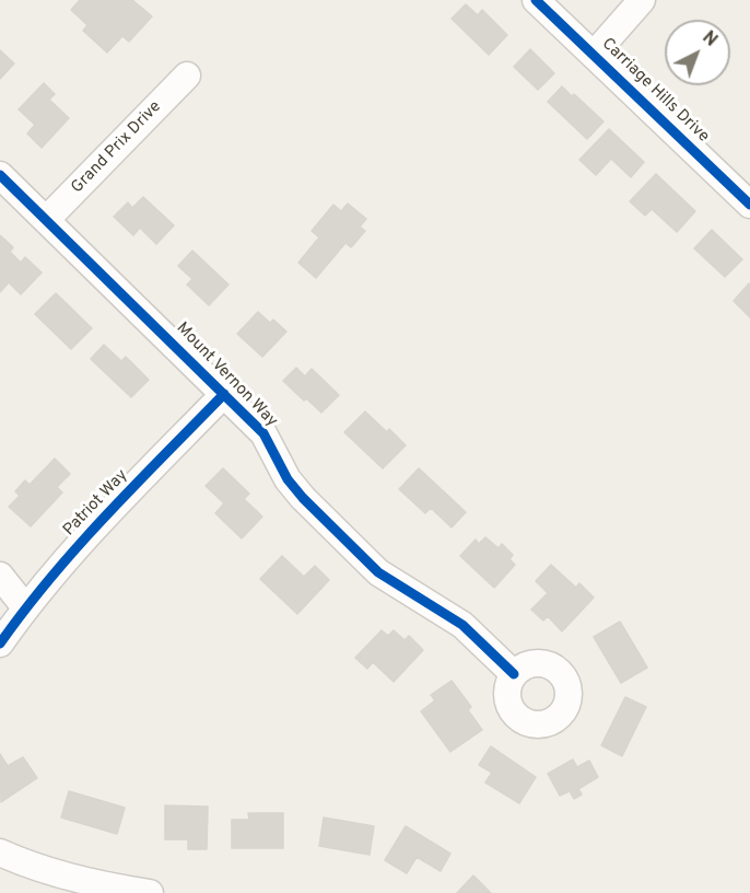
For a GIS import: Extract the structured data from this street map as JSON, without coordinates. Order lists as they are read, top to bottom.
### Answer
{
  "streets": {
    "street": [
      "Carriage Hills Drive",
      "Grand Prix Drive",
      "Mount Vernon Way",
      "Patriot Way"
    ]
  },
  "crossings": [
    ["Grand Prix Drive", "Mount Vernon Way"],
    ["Mount Vernon Way", "Patriot Way"]
  ],
  "north": "top right"
}
